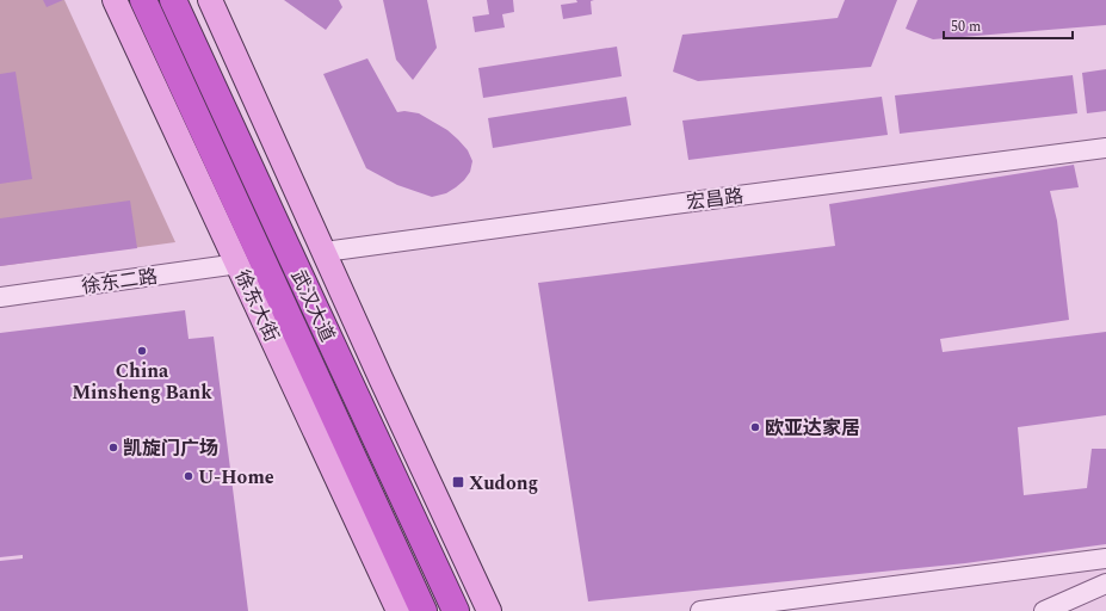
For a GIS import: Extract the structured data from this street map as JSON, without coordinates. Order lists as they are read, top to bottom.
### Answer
{
  "streets": {
    "highway": ["武汉大道"],
    "main road": ["徐东大街"],
    "street": ["宏昌路", "徐东二路"]
  },
  "crossings": [
    ["徐东二路", "徐东大街"]
  ],
  "places": {
    "other": [
      "China Minsheng Bank",
      "欧亚达家居",
      "凯旋门广场",
      "U-Home"
    ],
    "transit": ["Xudong"]
  },
  "scale_bar": "50 m"
}
